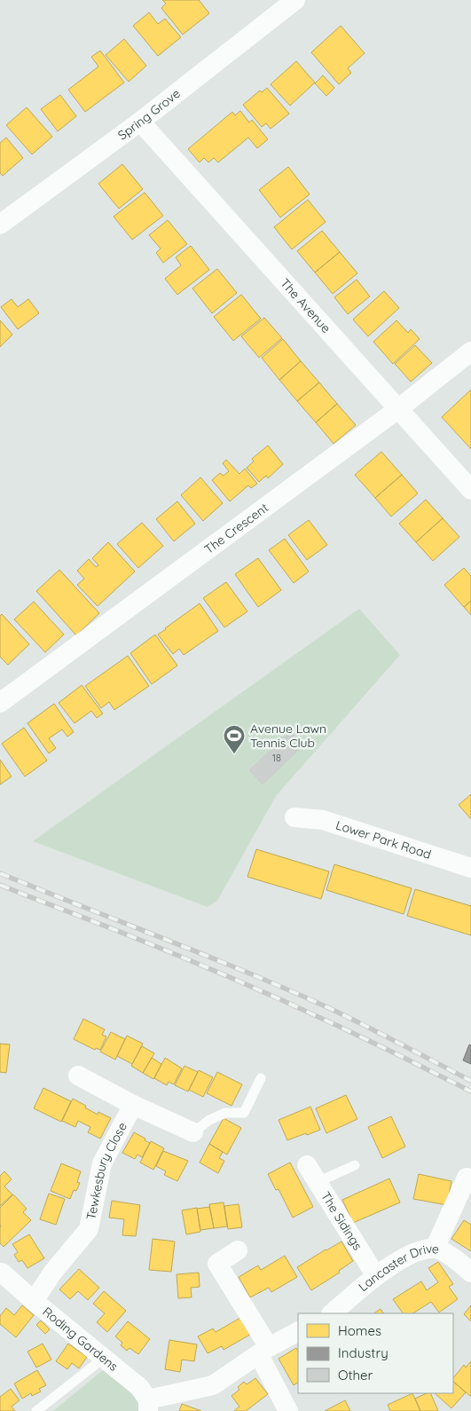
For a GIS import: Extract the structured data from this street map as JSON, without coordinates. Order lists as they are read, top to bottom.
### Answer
{
  "streets": {
    "street": [
      "Spring Grove",
      "The Avenue",
      "The Crescent",
      "Lower Park Road",
      "Tewkesbury Close",
      "The Sidings",
      "Lancaster Drive",
      "Roding Gardens"
    ]
  },
  "crossings": [
    ["Spring Grove", "The Avenue"],
    ["The Avenue", "The Crescent"],
    ["Tewkesbury Close", "Roding Gardens"],
    ["The Sidings", "Lancaster Drive"]
  ],
  "places": {
    "sports": ["Avenue Lawn Tennis Club"]
  },
  "house_numbers": ["18"],
  "legend": ["Homes", "Industry", "Other"]
}
